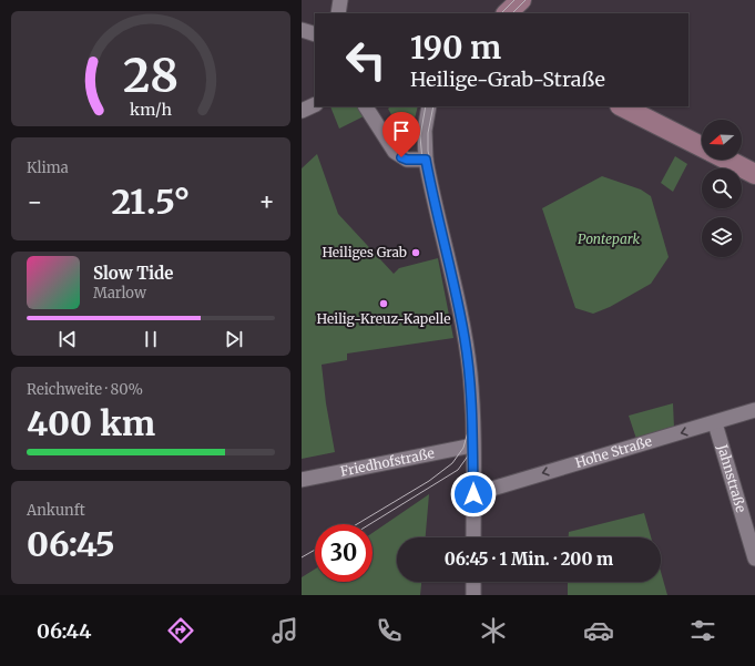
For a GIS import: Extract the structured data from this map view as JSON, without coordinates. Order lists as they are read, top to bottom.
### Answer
{
  "streets": {
    "street": ["Hohe Straße", "Friedhofstraße", "Jahnstraße"]
  },
  "crossings": [
    ["Hohe Straße", "Jahnstraße"]
  ],
  "one_way": ["Hohe Straße"],
  "parks": ["Pontepark"],
  "places": ["Heiliges Grab", "Heilig-Kreuz-Kapelle"],
  "north": "left",
  "page": {
    "turn": ["190 m", "Heilige-Grab-Straße"],
    "tile": [
      "Klima",
      ["Reichweite · 80%", "400 km"],
      ["Ankunft", "06:45"]
    ],
    "heat": ["−", "21.5°", "+"],
    "song": ["Slow Tide", "Marlow"],
    "limit": "30",
    "trip": "06:45 · 1 Min. · 200 m",
    "tabs": "06:44",
    "gauge": ["28", "km/h"]
  }
}
